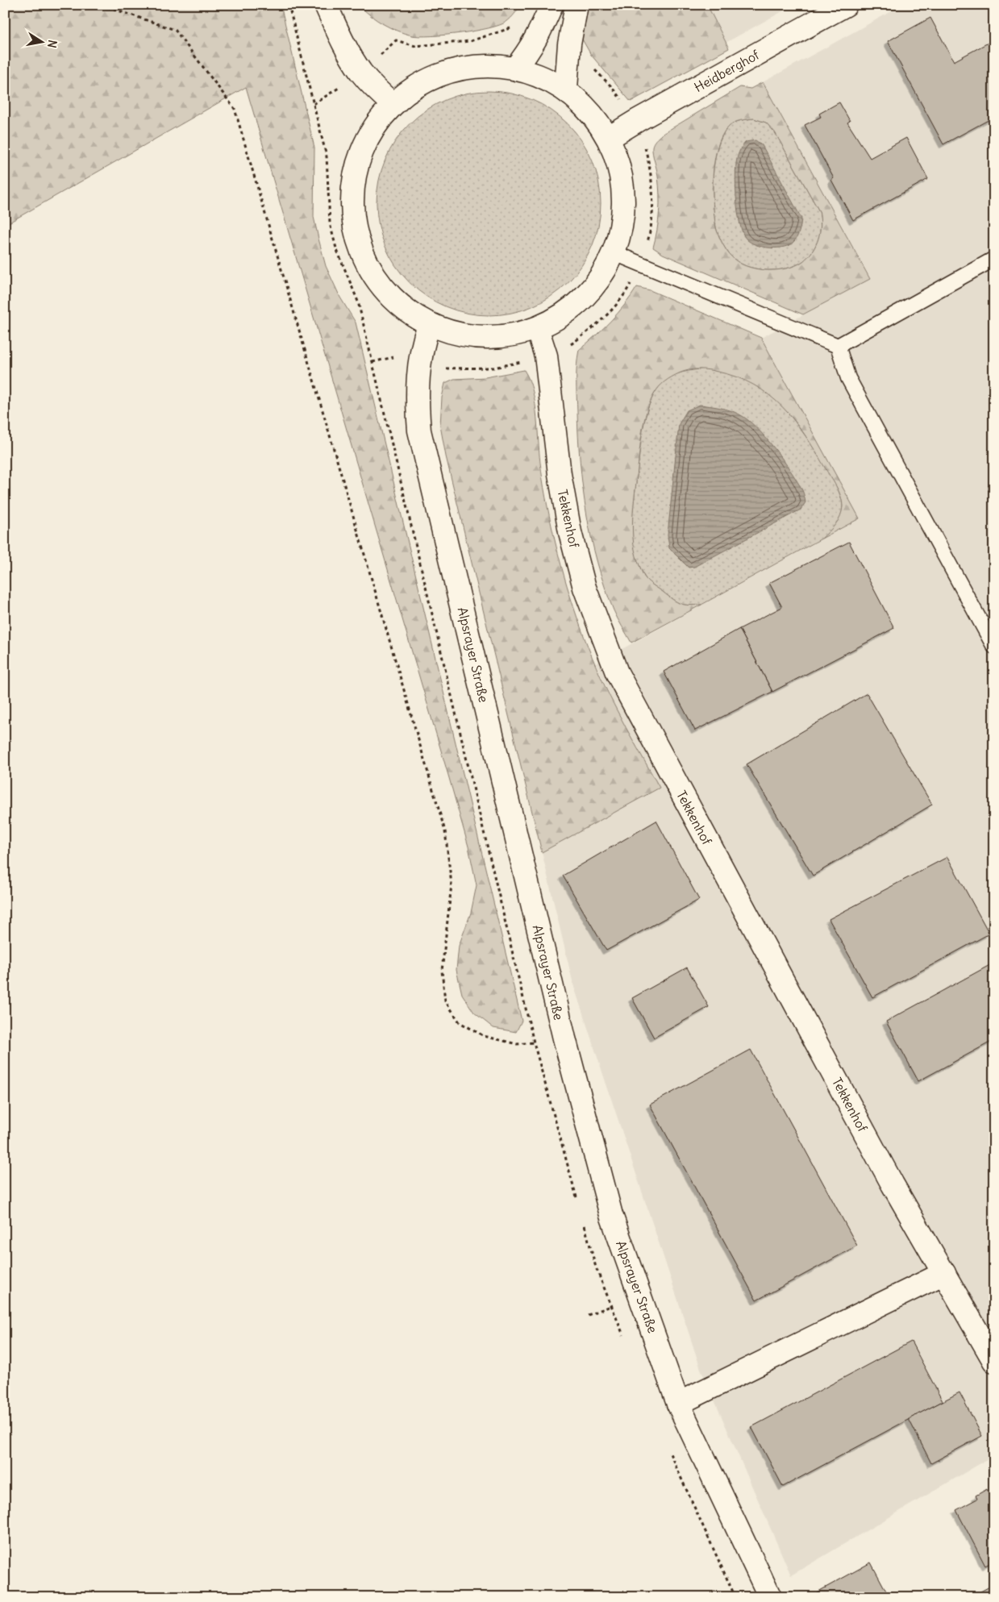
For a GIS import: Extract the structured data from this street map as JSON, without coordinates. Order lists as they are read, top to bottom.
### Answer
{
  "streets": {
    "street": ["Heidberghof", "Tekkenhof", "Alpsrayer Straße"]
  },
  "north": "right"
}
